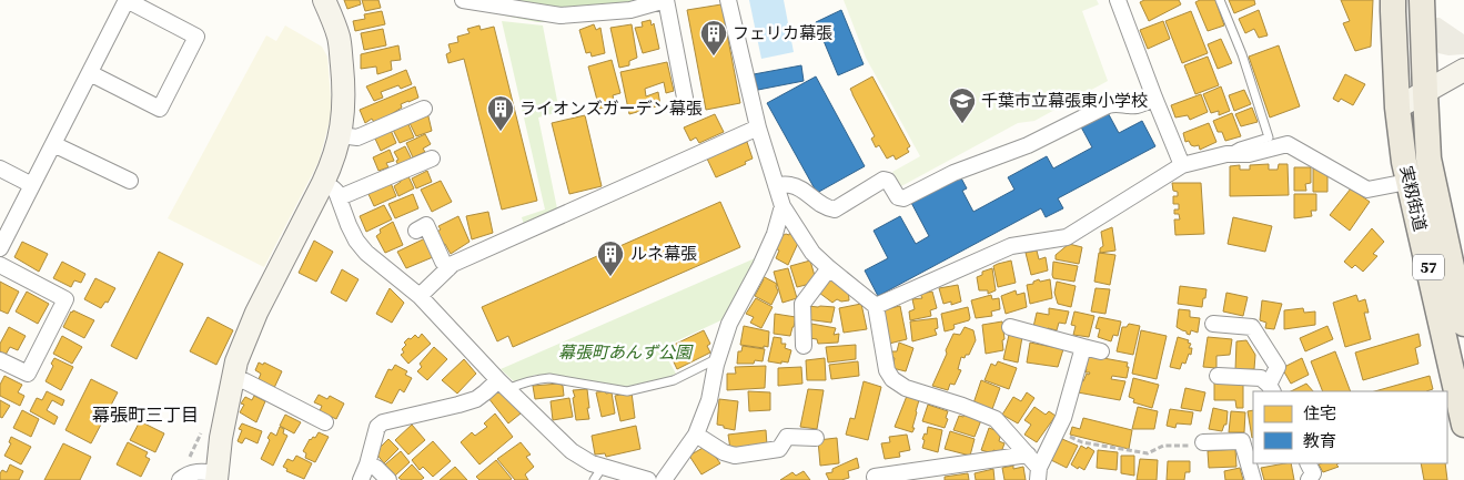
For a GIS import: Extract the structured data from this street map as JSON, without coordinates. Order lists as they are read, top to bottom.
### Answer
{
  "streets": {
    "main road": ["実籾街道", "57"]
  },
  "districts": ["幕張町三丁目"],
  "parks": ["幕張町あんず公園"],
  "places": {
    "building": ["フェリカ幕張", "ライオンズガーデン幕張", "ルネ幕張"],
    "school or university": ["千葉市立幕張東小学校"]
  },
  "legend": ["住宅", "教育"]
}
